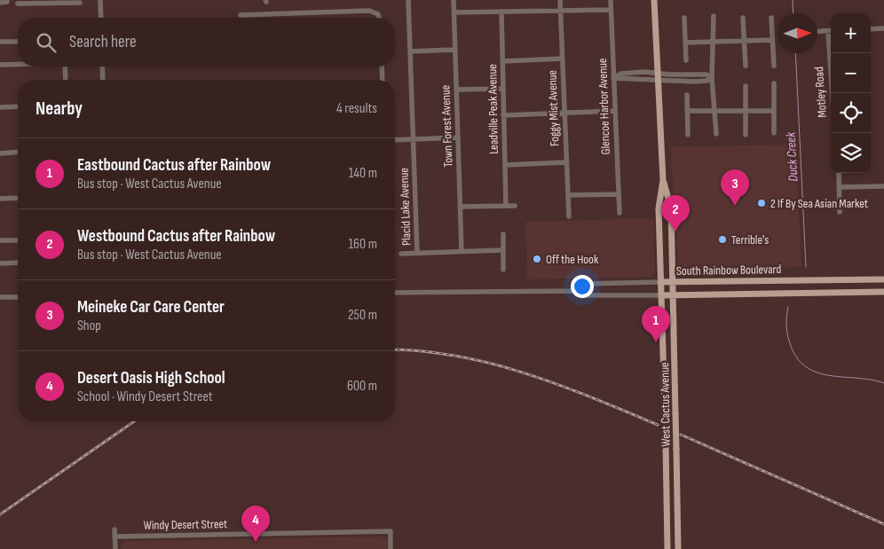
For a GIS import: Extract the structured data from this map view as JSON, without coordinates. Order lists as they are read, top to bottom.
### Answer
{
  "streets": {
    "main road": ["South Rainbow Boulevard", "West Cactus Avenue"],
    "street": [
      "Motley Road",
      "Glencoe Harbor Avenue",
      "Foggy Mist Avenue",
      "Leadville Peak Avenue",
      "Town Forest Avenue",
      "Placid Lake Avenue",
      "Windy Desert Street"
    ]
  },
  "crossings": [
    ["South Rainbow Boulevard", "West Cactus Avenue"]
  ],
  "water": ["Duck Creek"],
  "places": ["2 If By Sea Asian Market", "Terrible's", "Off the Hook"],
  "north": "right",
  "page": {
    "map_buttons": ["+", "−"],
    "search": "Search here",
    "heading": ["Nearby", "4 results"],
    "list": [
      {
        "mark": "1",
        "name": "Eastbound Cactus after Rainbow",
        "note": "Bus stop · West Cactus Avenue",
        "value": "140 m"
      },
      {
        "mark": "2",
        "name": "Westbound Cactus after Rainbow",
        "note": "Bus stop · West Cactus Avenue",
        "value": "160 m"
      },
      {
        "mark": "3",
        "name": "Meineke Car Care Center",
        "note": "Shop",
        "value": "250 m"
      },
      {
        "mark": "4",
        "name": "Desert Oasis High School",
        "note": "School · Windy Desert Street",
        "value": "600 m"
      }
    ],
    "pins": [
      "3",
      "2",
      "1",
      "4"
    ]
  }
}
